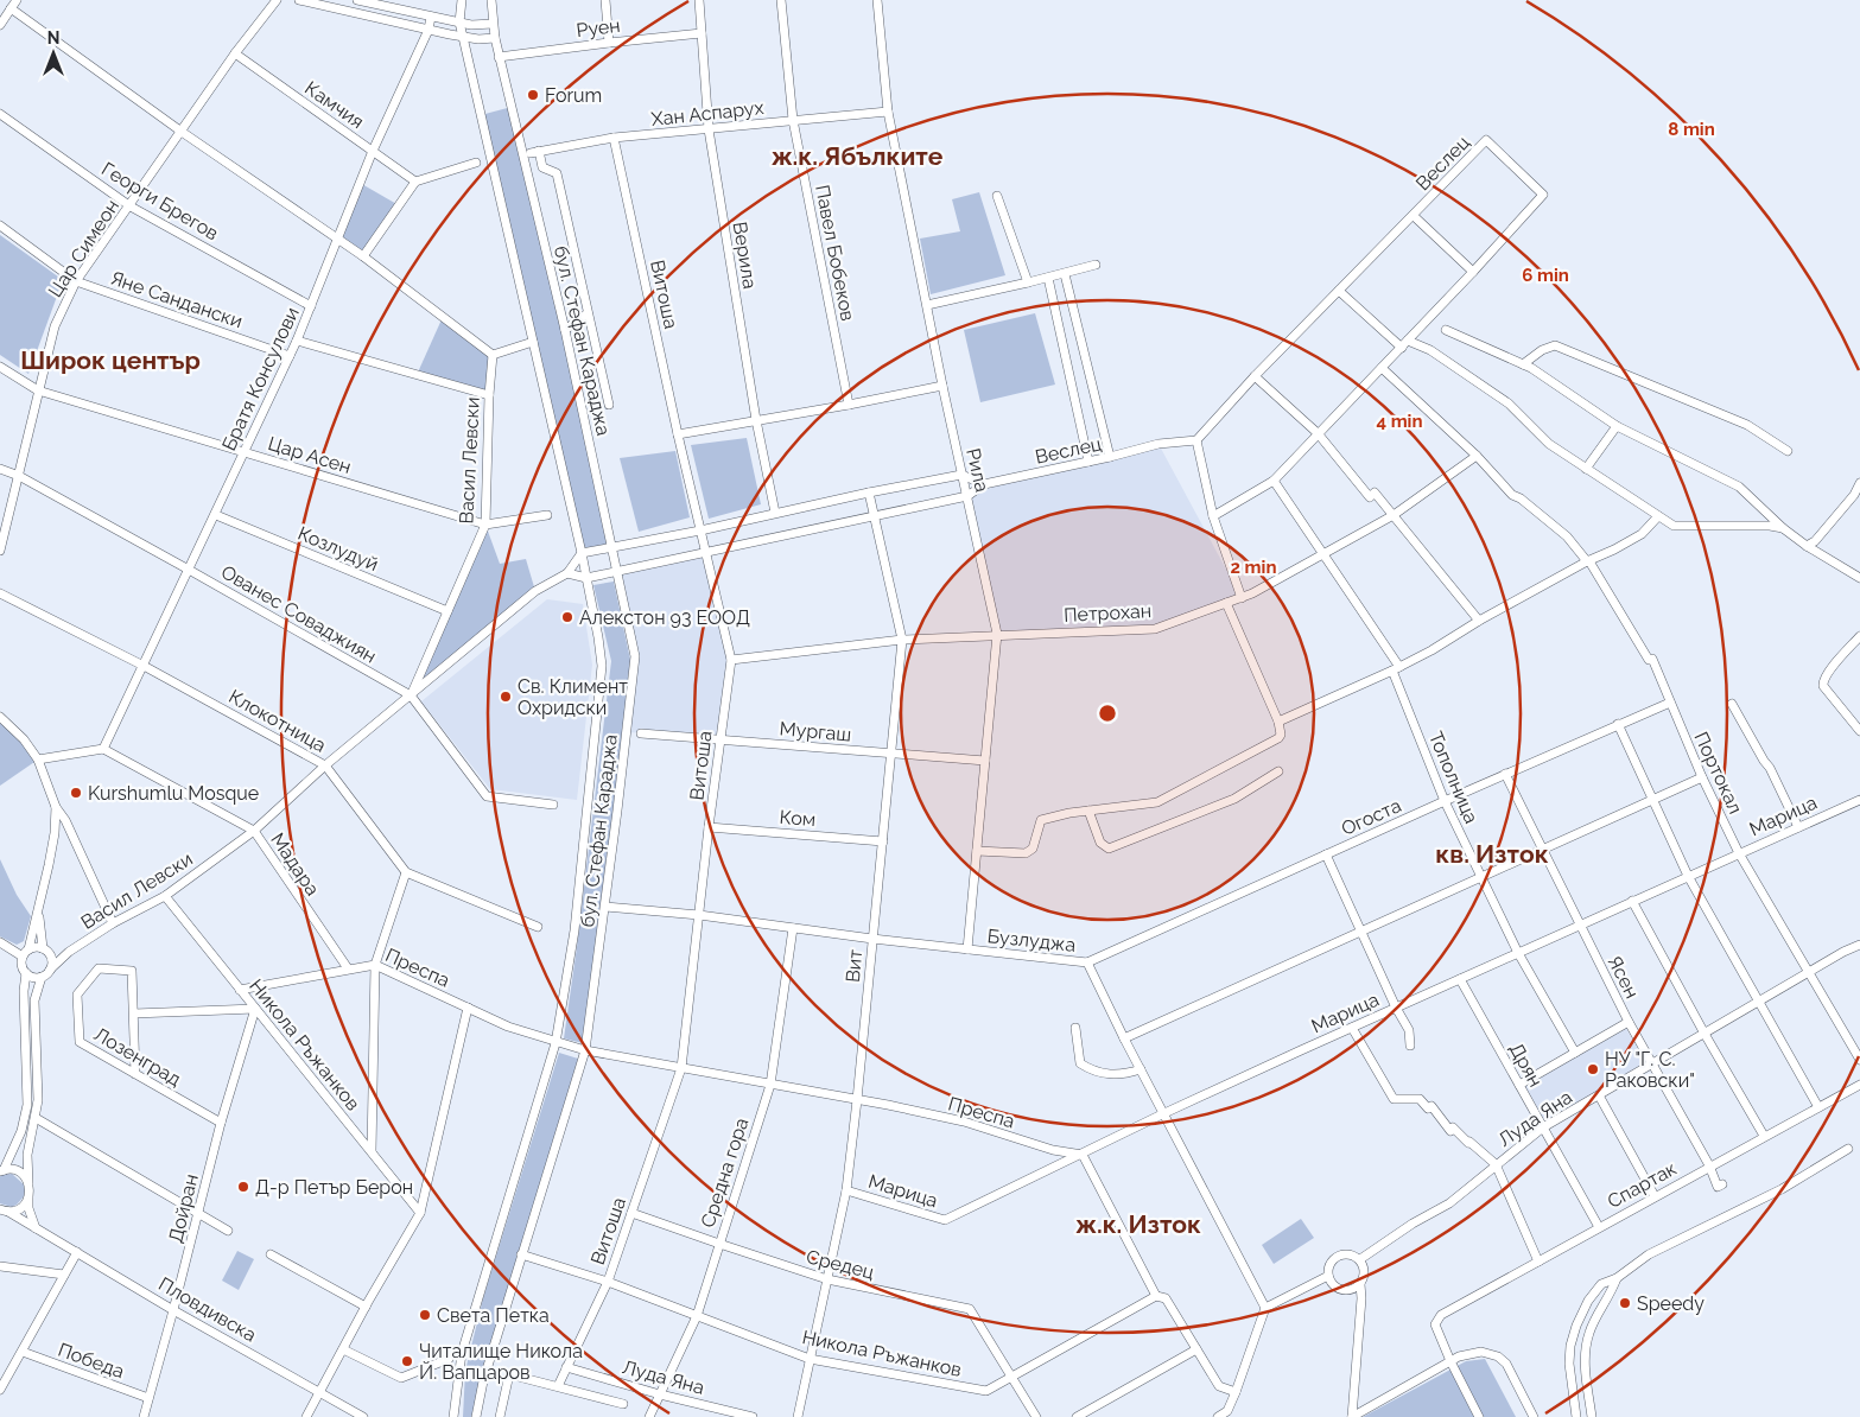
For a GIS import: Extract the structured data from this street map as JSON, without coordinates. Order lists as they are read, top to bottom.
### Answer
{
  "streets": {
    "street": [
      "Руен",
      "Камчия",
      "Хан Аспарух",
      "Веслец",
      "Георги Брегов",
      "Цар Симеон",
      "Павел Бобеков",
      "Верила",
      "Витоша",
      "Яне Сандански",
      "бул. Стефан Караджа",
      "Братя Консулови",
      "Цар Асен",
      "Васил Левски",
      "Рила",
      "Козлудуй",
      "Петрохан",
      "Ованес Соваджиян",
      "Клокотница",
      "Мургаш",
      "Портокал",
      "Тополница",
      "Марица",
      "Огоста",
      "Ком",
      "Мадара",
      "Бузлуджа",
      "Вит",
      "Преспа",
      "Ясен",
      "Никола Ръжанков",
      "Лозенград",
      "Дрян",
      "Луда Яна",
      "Средна гора",
      "Спартак",
      "Дойран",
      "Средец",
      "Пловдивска",
      "Победа"
    ]
  },
  "crossings": [
    ["Руен", "Верила"],
    ["Руен", "бул. Стефан Караджа"],
    ["Камчия", "Цар Симеон"],
    ["Камчия", "Братя Консулови"],
    ["Хан Аспарух", "Павел Бобеков"],
    ["Хан Аспарух", "Верила"],
    ["Хан Аспарух", "Витоша"],
    ["Хан Аспарух", "Рила"],
    ["Веслец", "Витоша"],
    ["Веслец", "бул. Стефан Караджа"],
    ["Веслец", "Рила"],
    ["Веслец", "Портокал"],
    ["Веслец", "Тополница"],
    ["Веслец", "Вит"],
    ["Георги Брегов", "Цар Симеон"],
    ["Георги Брегов", "Братя Консулови"],
    ["Цар Симеон", "Яне Сандански"],
    ["Цар Симеон", "Цар Асен"],
    ["Цар Симеон", "Ованес Соваджиян"],
    ["Витоша", "Петрохан"],
    ["Витоша", "Мургаш"],
    ["Витоша", "Ком"],
    ["Витоша", "Бузлуджа"],
    ["Витоша", "Преспа"],
    ["Витоша", "Никола Ръжанков"],
    ["Витоша", "Луда Яна"],
    ["Витоша", "Средец"],
    ["Яне Сандански", "Братя Консулови"],
    ["бул. Стефан Караджа", "Бузлуджа"],
    ["бул. Стефан Караджа", "Преспа"],
    ["бул. Стефан Караджа", "Никола Ръжанков"],
    ["Братя Консулови", "Цар Асен"],
    ["Братя Консулови", "Козлудуй"],
    ["Братя Консулови", "Ованес Соваджиян"],
    ["Братя Консулови", "Клокотница"],
    ["Братя Консулови", "Мадара"],
    ["Цар Асен", "Васил Левски"],
    ["Васил Левски", "Козлудуй"],
    ["Васил Левски", "Ованес Соваджиян"],
    ["Васил Левски", "Клокотница"],
    ["Васил Левски", "Мадара"],
    ["Васил Левски", "Никола Ръжанков"],
    ["Рила", "Петрохан"],
    ["Рила", "Мургаш"],
    ["Рила", "Бузлуджа"],
    ["Петрохан", "Портокал"],
    ["Петрохан", "Тополница"],
    ["Петрохан", "Вит"],
    ["Мургаш", "Вит"],
    ["Портокал", "Марица"],
    ["Портокал", "Огоста"],
    ["Портокал", "Луда Яна"],
    ["Тополница", "Марица"],
    ["Тополница", "Огоста"],
    ["Марица", "Бузлуджа"],
    ["Марица", "Вит"],
    ["Марица", "Преспа"],
    ["Марица", "Ясен"],
    ["Марица", "Дрян"],
    ["Огоста", "Бузлуджа"],
    ["Огоста", "Ясен"],
    ["Ком", "Вит"],
    ["Мадара", "Преспа"],
    ["Бузлуджа", "Вит"],
    ["Бузлуджа", "Средна гора"],
    ["Вит", "Преспа"],
    ["Вит", "Никола Ръжанков"],
    ["Вит", "Средец"],
    ["Преспа", "Никола Ръжанков"],
    ["Преспа", "Средна гора"],
    ["Ясен", "Луда Яна"],
    ["Ясен", "Спартак"],
    ["Никола Ръжанков", "Средна гора"],
    ["Никола Ръжанков", "Дойран"],
    ["Никола Ръжанков", "Средец"],
    ["Лозенград", "Дойран"],
    ["Дрян", "Луда Яна"],
    ["Дрян", "Спартак"],
    ["Луда Яна", "Средна гора"],
    ["Средна гора", "Средец"],
    ["Дойран", "Пловдивска"],
    ["Дойран", "Победа"]
  ],
  "districts": [
    "ж.к. Ябълките",
    "Широк център",
    "кв. Изток",
    "ж.к. Изток"
  ],
  "places": [
    "Forum",
    "Алекстон 93 ЕООД",
    "Св. Климент Охридски",
    "Kurshumlu Mosque",
    "НУ \"Г. С. Раковски\"",
    "Д-р Петър Берон",
    "Speedy",
    "Света Петка",
    "Читалище Никола Й. Вапцаров"
  ],
  "north": "top",
  "rings": [
    "8 min",
    "6 min",
    "4 min",
    "2 min"
  ]
}
